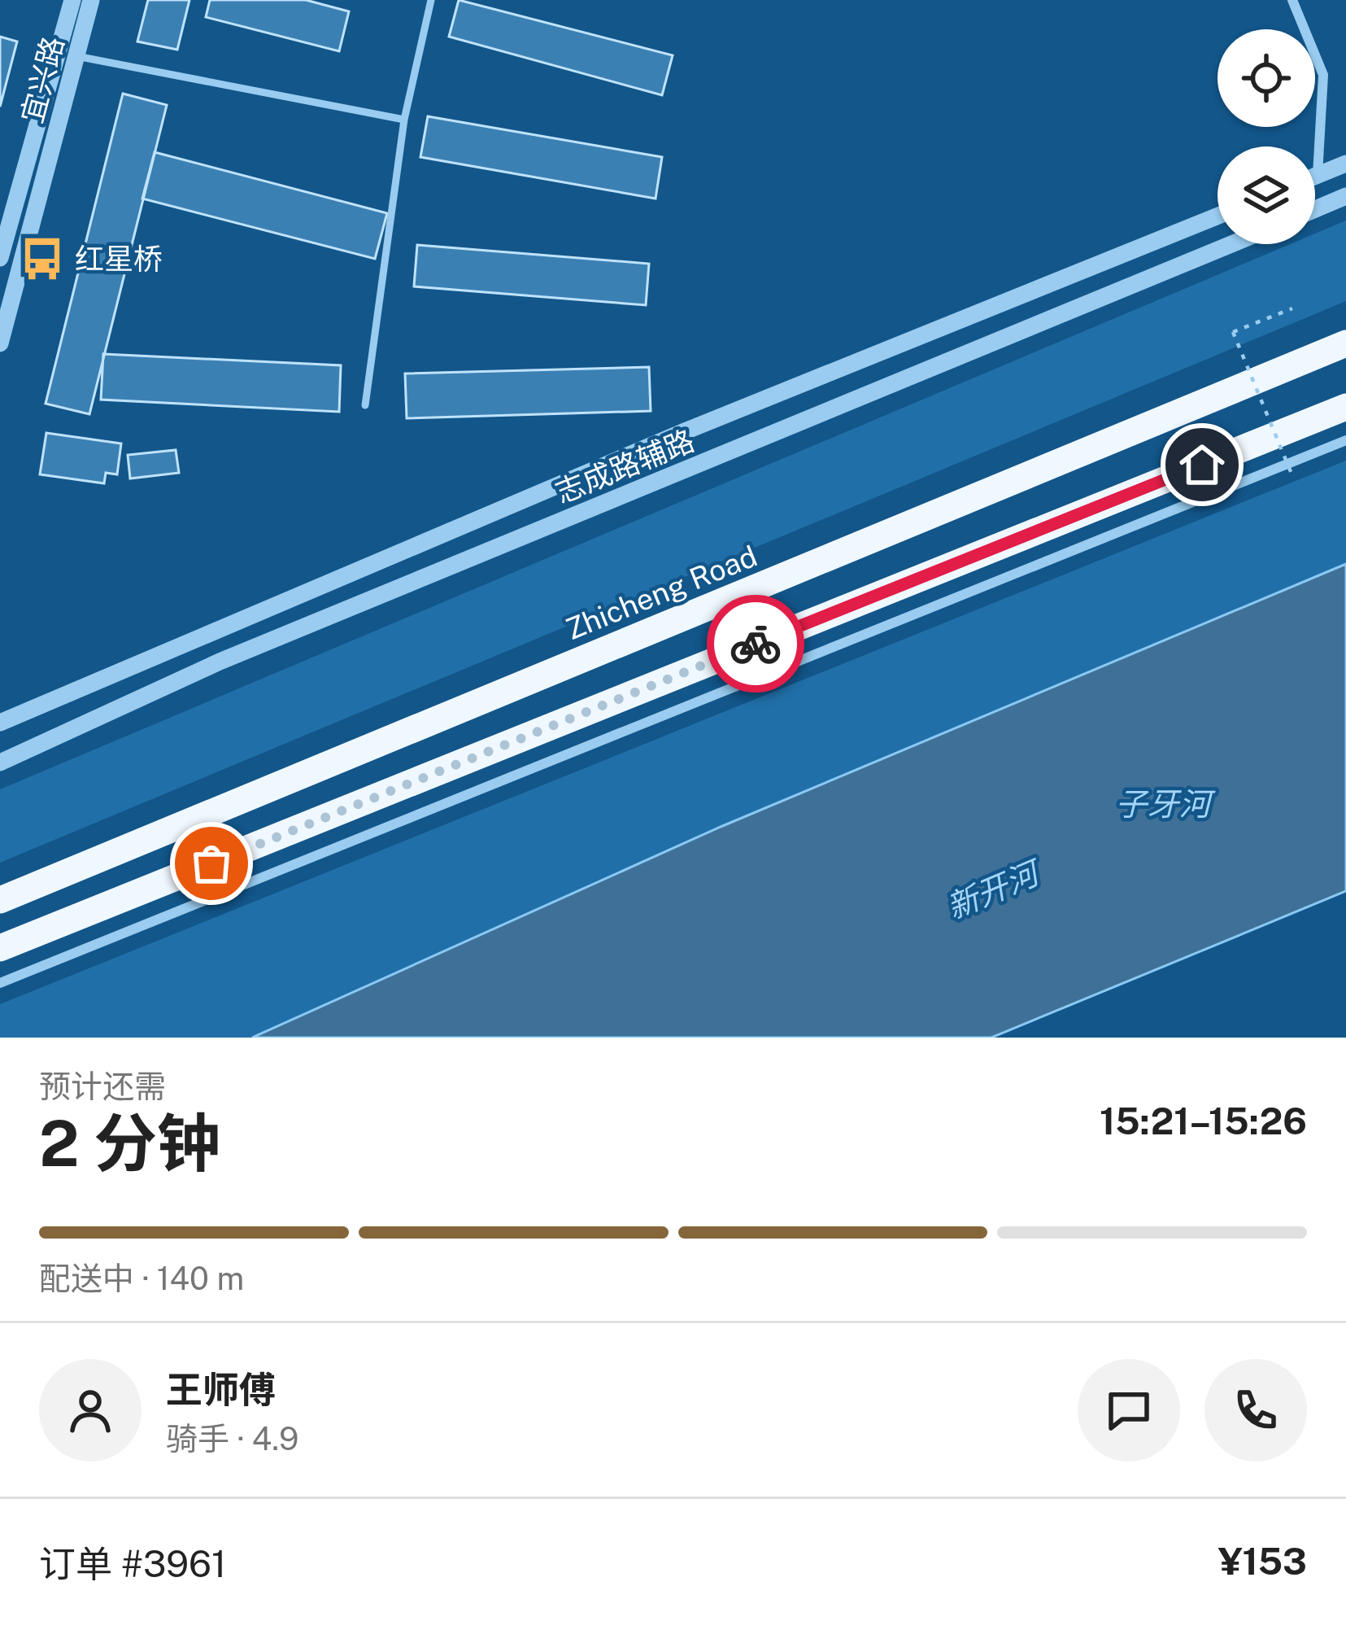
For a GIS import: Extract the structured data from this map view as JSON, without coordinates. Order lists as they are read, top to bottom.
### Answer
{
  "streets": {
    "highway": ["Zhicheng Road"],
    "street": ["宜兴路", "志成路辅路"]
  },
  "water": ["子牙河", "新开河"],
  "places": {
    "bus stop": ["红星桥"]
  },
  "page": {
    "heading": ["2 分钟", "预计还需", "15:21–15:26"],
    "panel": [
      "王师傅",
      "骑手 · 4.9",
      "订单 #3961",
      "¥153"
    ],
    "bar": "配送中 · 140 m"
  }
}
